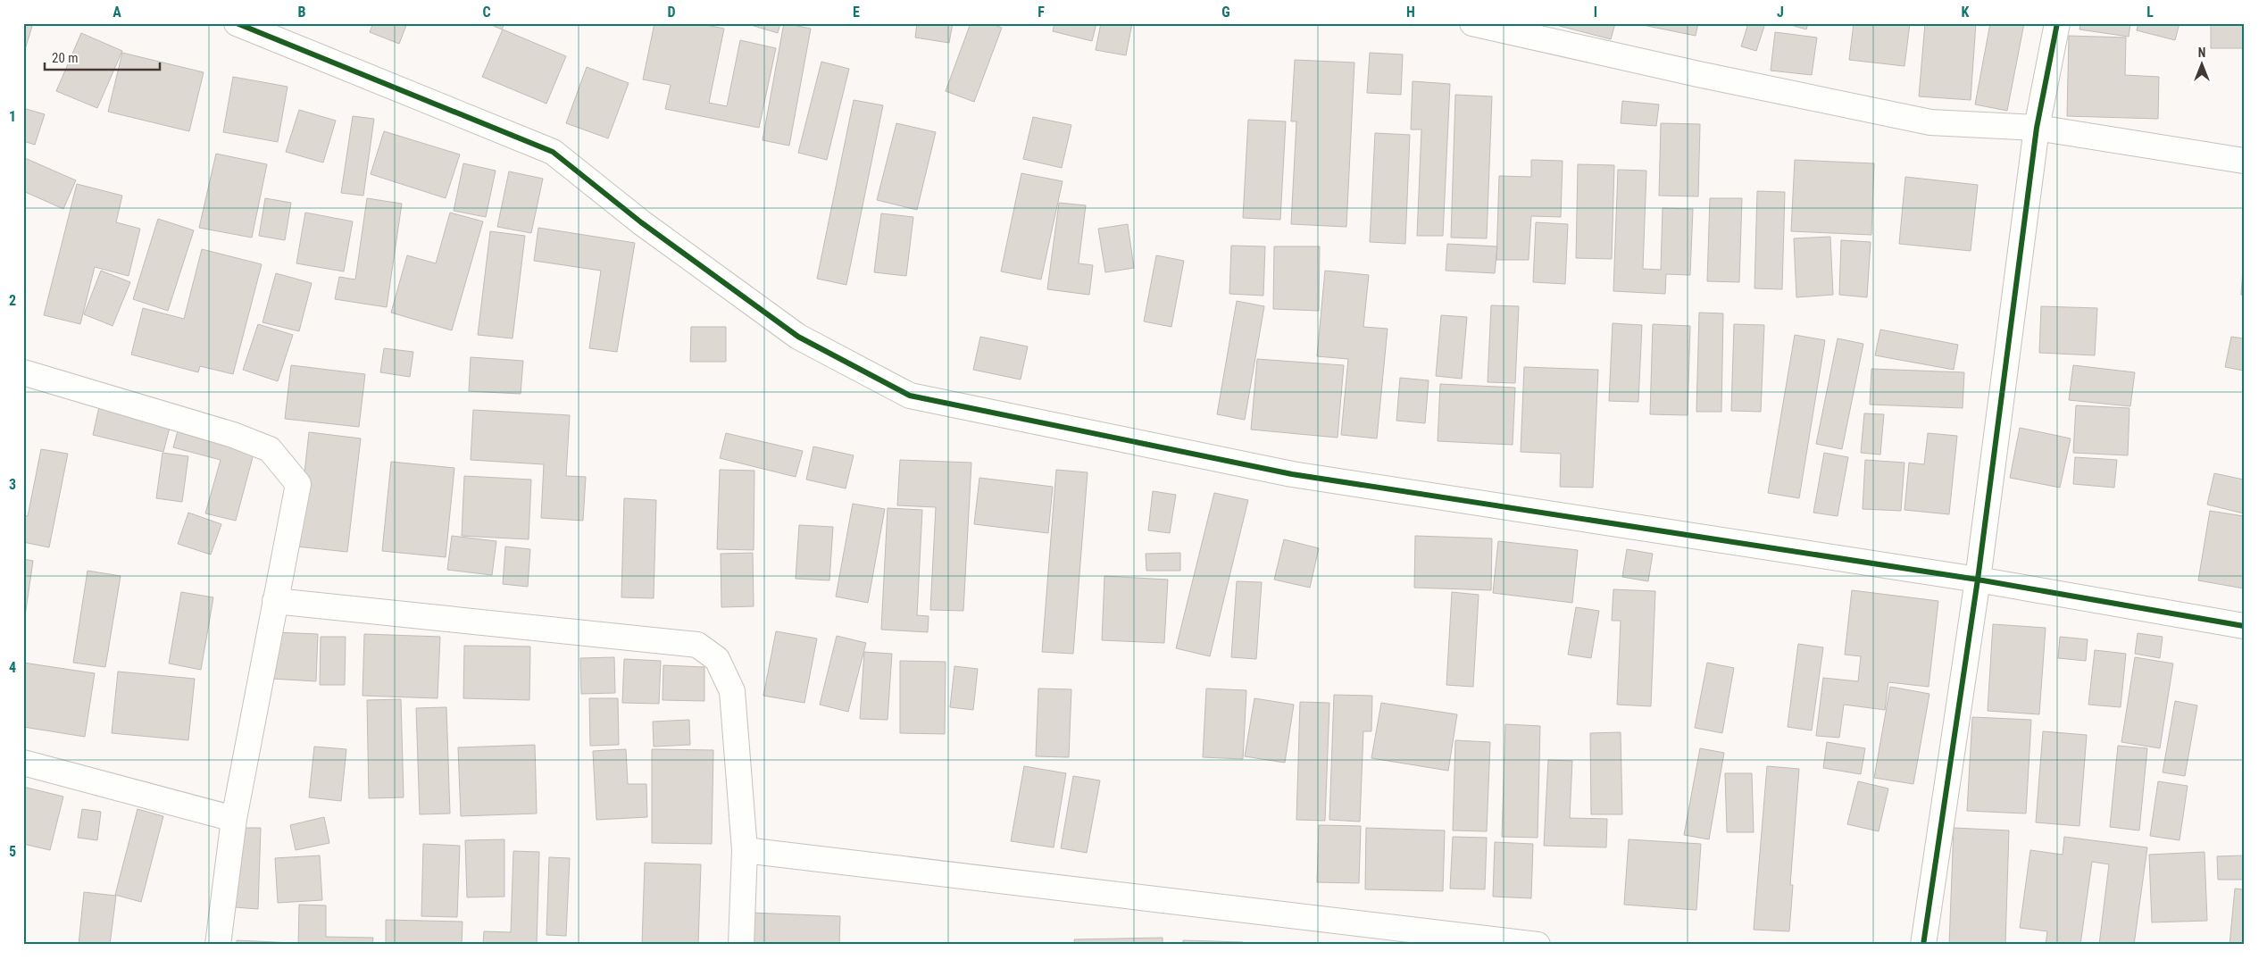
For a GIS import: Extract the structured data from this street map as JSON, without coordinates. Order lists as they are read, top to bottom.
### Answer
{
  "scale_bar": "20 m",
  "north": "top",
  "grid": {
    "columns": [
      "A",
      "B",
      "C",
      "D",
      "E",
      "F",
      "G",
      "H",
      "I",
      "J",
      "K",
      "L"
    ],
    "rows": [
      "1",
      "2",
      "3",
      "4",
      "5"
    ]
  }
}
